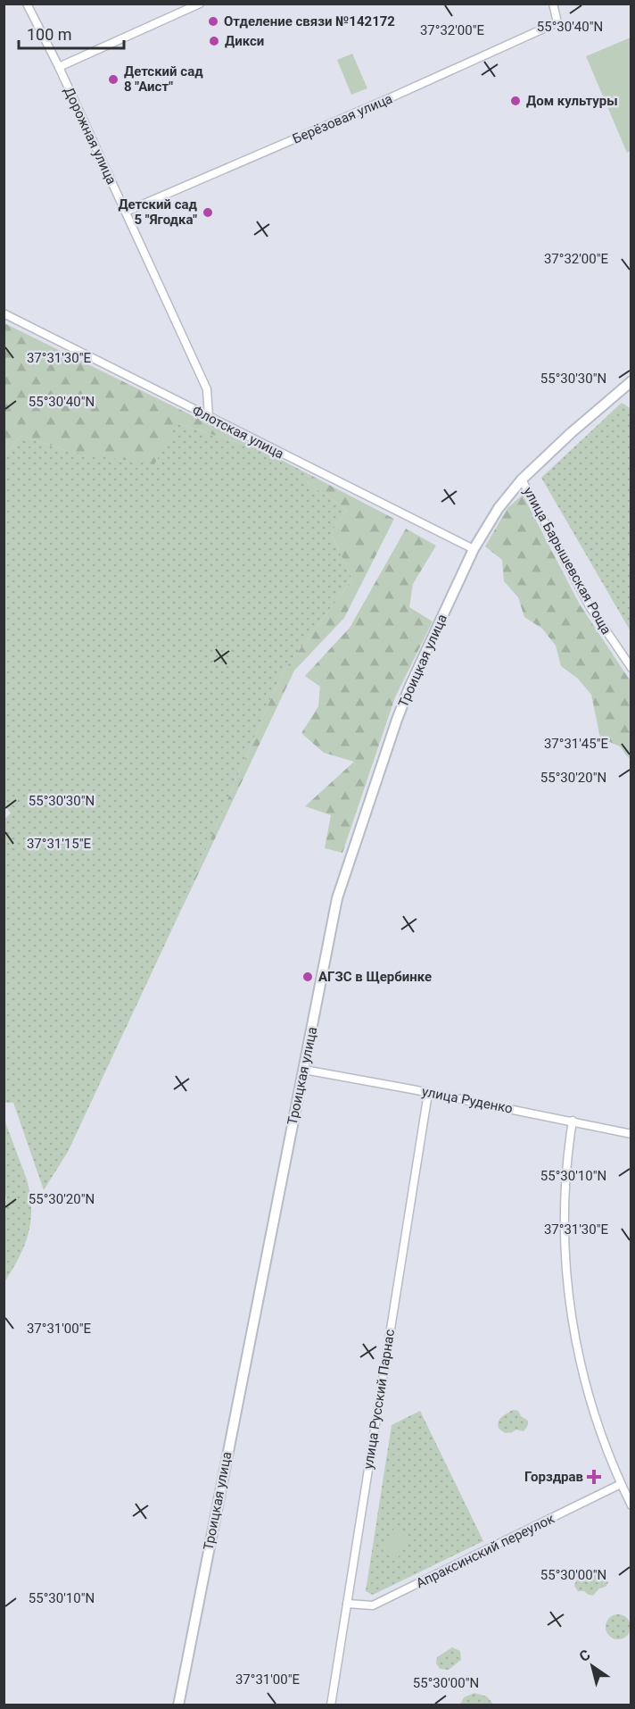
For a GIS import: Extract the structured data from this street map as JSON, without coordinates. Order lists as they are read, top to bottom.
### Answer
{
  "streets": {
    "street": [
      "Берёзовая улица",
      "Дорожная улица",
      "Флотская улица",
      "улица Барышевская Роща",
      "Троицкая улица",
      "улица Руденко",
      "улица Русский Парнас",
      "Апраксинский переулок"
    ]
  },
  "crossings": [
    ["Берёзовая улица", "Дорожная улица"],
    ["Дорожная улица", "Флотская улица"],
    ["Флотская улица", "Троицкая улица"],
    ["улица Барышевская Роща", "Троицкая улица"],
    ["Троицкая улица", "улица Руденко"],
    ["улица Руденко", "улица Русский Парнас"],
    ["улица Русский Парнас", "Апраксинский переулок"]
  ],
  "places": {
    "other": [
      "Отделение связи №142172",
      "Дикси",
      "Детский сад 8 \"Аист\"",
      "Дом культуры",
      "Детский сад 5 \"Ягодка\"",
      "АГЗС в Щербинке"
    ],
    "health": ["Горздрав"]
  },
  "scale_bar": "100 m",
  "north": "top left",
  "coordinates": [
    "55°30'40\"N",
    "37°32'00\"E",
    "37°31'30\"E",
    "55°30'30\"N",
    "37°31'45\"E",
    "55°30'20\"N",
    "37°31'15\"E",
    "55°30'10\"N",
    "37°31'00\"E",
    "55°30'00\"N"
  ]
}
